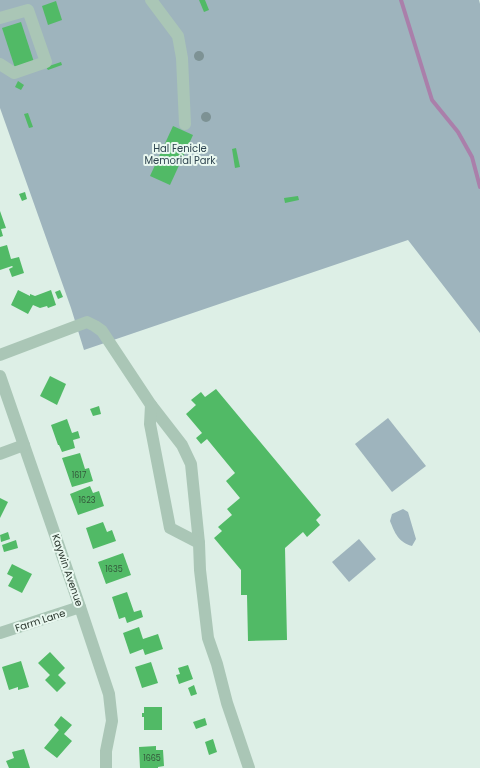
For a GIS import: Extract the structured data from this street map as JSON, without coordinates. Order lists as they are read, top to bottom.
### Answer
{
  "streets": {
    "street": ["Kaywin Avenue", "Farm Lane"]
  },
  "crossings": [
    ["Kaywin Avenue", "Farm Lane"]
  ],
  "parks": ["Hal Fenicle Memorial Park"],
  "house_numbers": [
    "1617",
    "1623",
    "1635",
    "1665"
  ]
}
